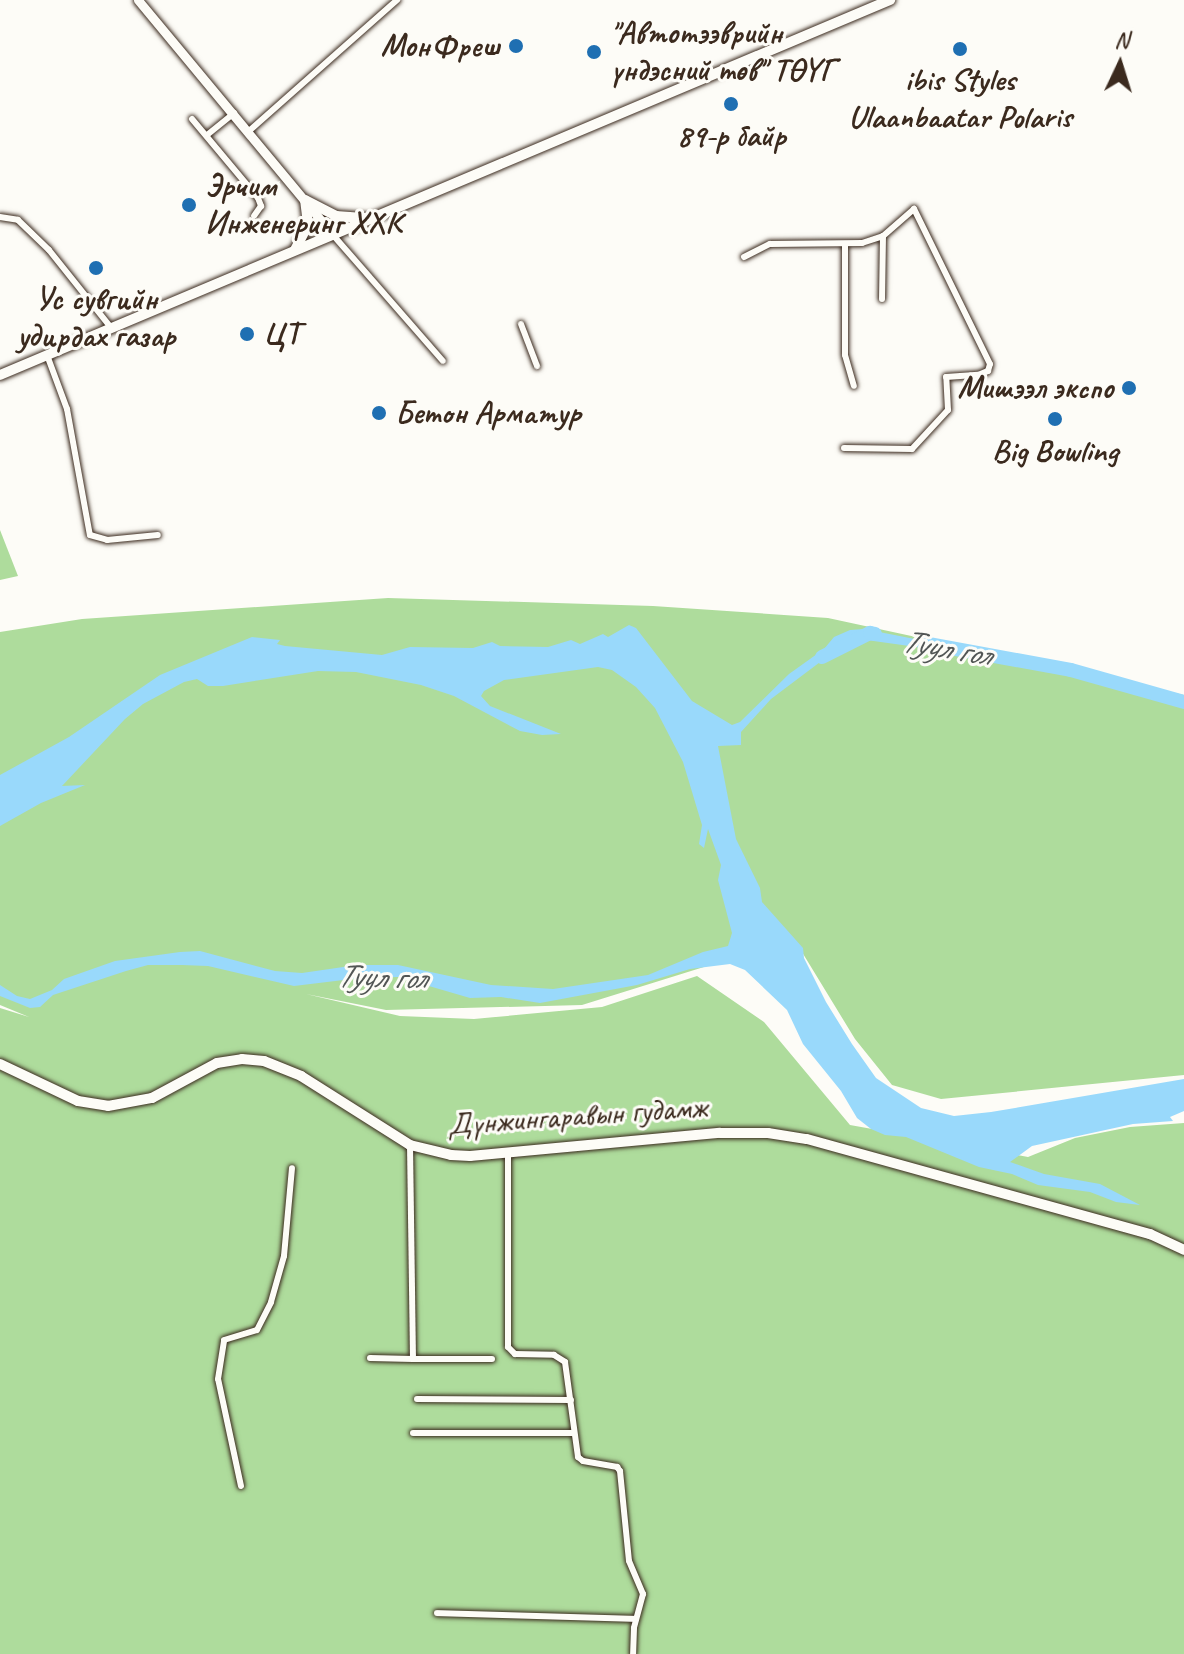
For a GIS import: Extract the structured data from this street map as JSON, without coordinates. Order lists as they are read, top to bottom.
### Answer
{
  "streets": {
    "main road": ["Дүнжингаравын гудамж"]
  },
  "water": ["Туул гол"],
  "places": [
    "МонФреш",
    "ibis Styles Ulaanbaatar Polaris",
    "\"Автотээврийн үндэсний төв\" ТӨҮГ",
    "89-р байр",
    "Эрчим Инженеринг ХХК",
    "Ус сувгийн удирдах газар",
    "ЦТ",
    "Мишээл экспо",
    "Бетон Арматур",
    "Big Bowling"
  ],
  "north": "top"
}
